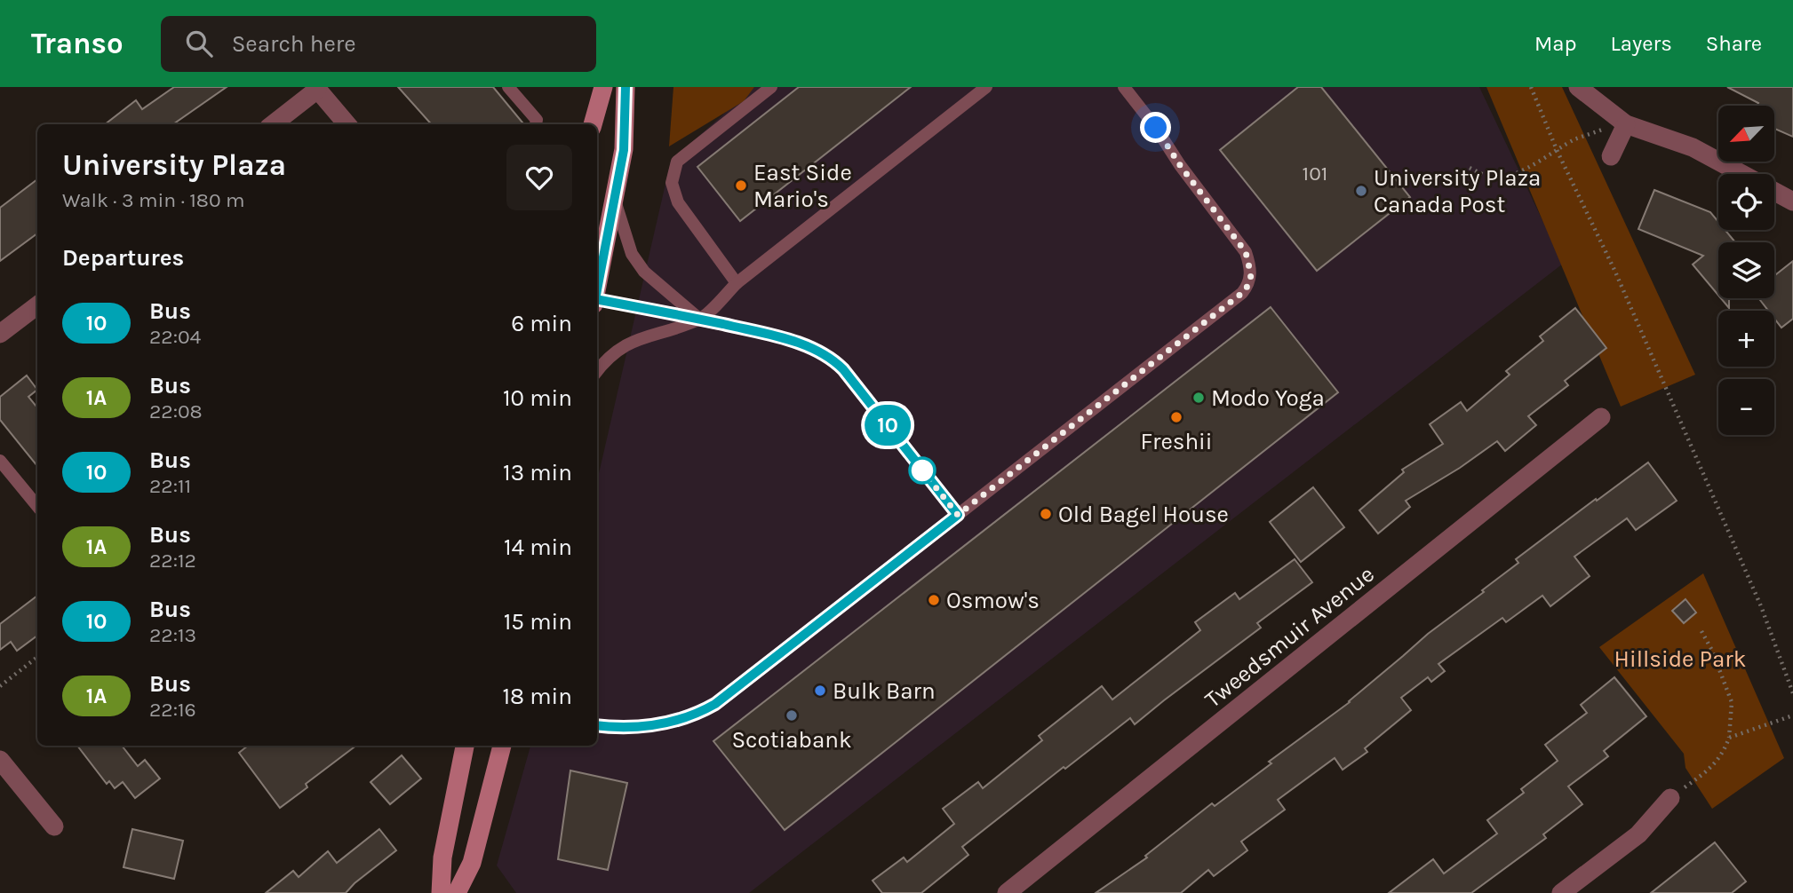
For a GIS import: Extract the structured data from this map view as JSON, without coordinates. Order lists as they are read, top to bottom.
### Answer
{
  "streets": {
    "street": ["Tweedsmuir Avenue"]
  },
  "parks": ["Hillside Park"],
  "places": [
    "East Side Mario's",
    "University Plaza Canada Post",
    "Modo Yoga",
    "Freshii",
    "Old Bagel House",
    "Osmow's",
    "Bulk Barn",
    "Scotiabank"
  ],
  "lines": ["bus line 10"],
  "house_numbers": ["101"],
  "north": "bottom left",
  "page": {
    "header": "Transo",
    "search": "Search here",
    "nav": ["Map", "Layers", "Share"],
    "on_map": "10",
    "map_buttons": ["+", "−"],
    "heading": [
      ["University Plaza", "Walk · 3 min · 180 m"],
      "Departures"
    ],
    "list": [
      {
        "mark": "10",
        "name": "Bus",
        "note": "22:04",
        "value": "6 min"
      },
      {
        "mark": "1A",
        "name": "Bus",
        "note": "22:08",
        "value": "10 min"
      },
      {
        "mark": "10",
        "name": "Bus",
        "note": "22:11",
        "value": "13 min"
      },
      {
        "mark": "1A",
        "name": "Bus",
        "note": "22:12",
        "value": "14 min"
      },
      {
        "mark": "10",
        "name": "Bus",
        "note": "22:13",
        "value": "15 min"
      },
      {
        "mark": "1A",
        "name": "Bus",
        "note": "22:16",
        "value": "18 min"
      }
    ]
  }
}
